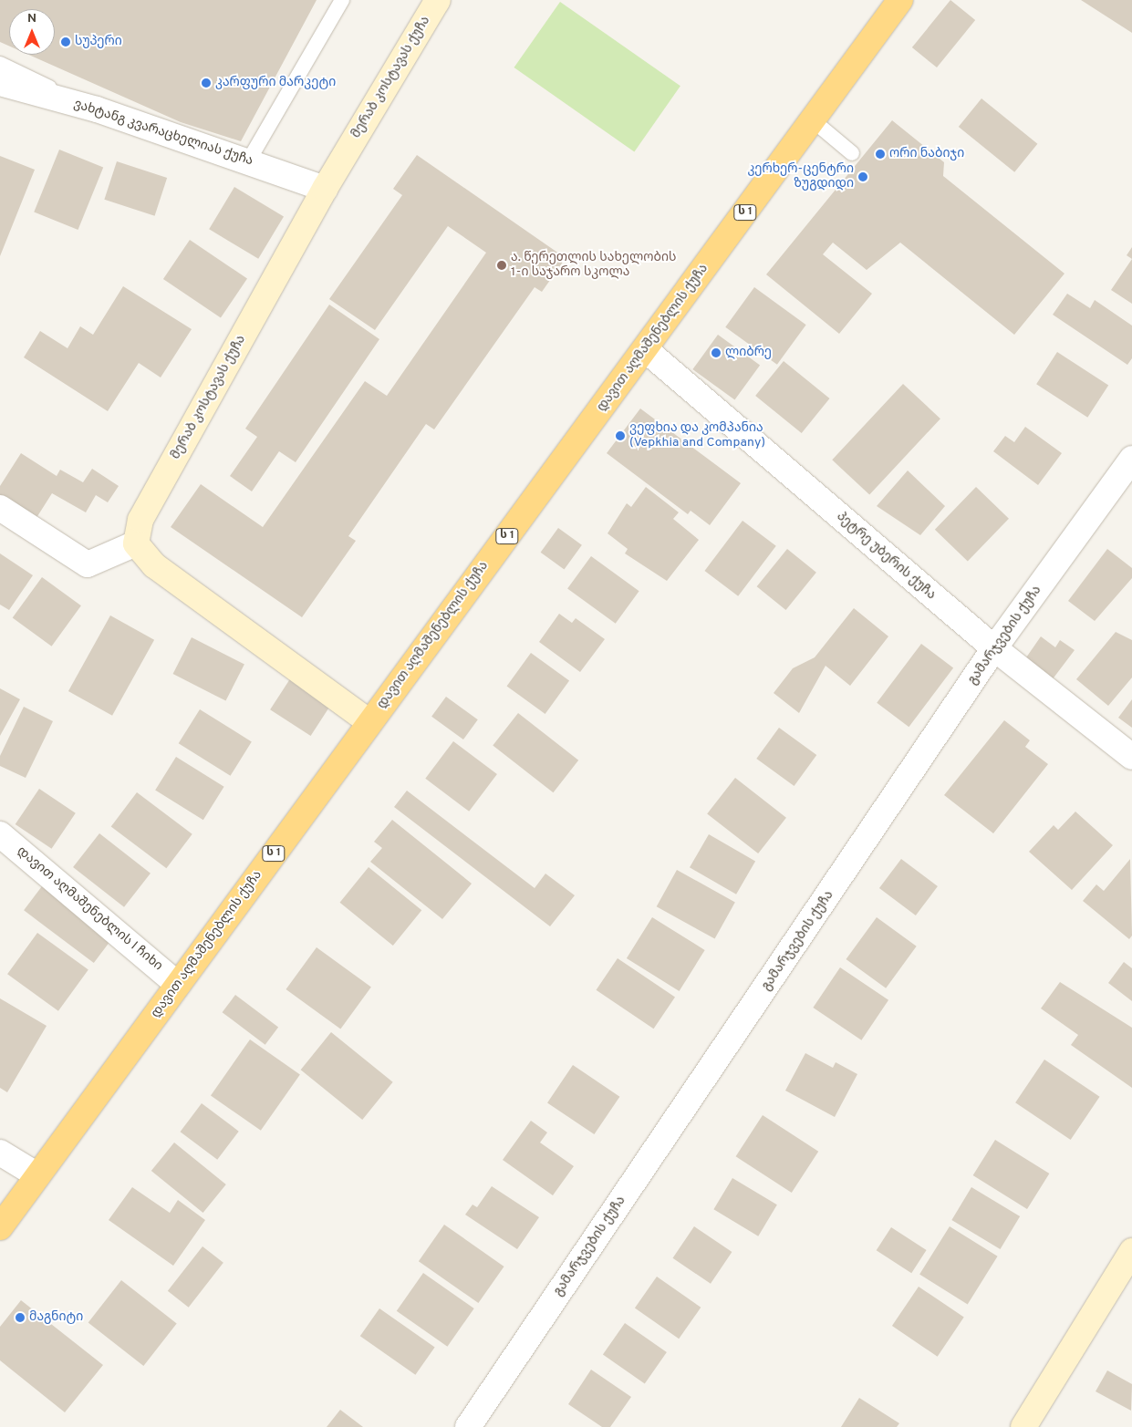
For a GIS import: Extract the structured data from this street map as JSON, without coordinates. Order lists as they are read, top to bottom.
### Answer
{
  "streets": {
    "highway": ["ს 1", "დავით აღმაშენებლის ქუჩა"],
    "main road": ["მერაბ კოსტავას ქუჩა"],
    "street": [
      "ვახტანგ კვარაცხელიას ქუჩა",
      "პეტრე უბერის ქუჩა",
      "გამარჯვების ქუჩა",
      "დავით აღმაშენებლის I ჩიხი"
    ]
  },
  "crossings": [
    ["მერაბ კოსტავას ქუჩა", "ვახტანგ კვარაცხელიას ქუჩა"],
    ["დავით აღმაშენებლის ქუჩა", "პეტრე უბერის ქუჩა"],
    ["დავით აღმაშენებლის ქუჩა", "დავით აღმაშენებლის I ჩიხი"],
    ["პეტრე უბერის ქუჩა", "გამარჯვების ქუჩა"]
  ],
  "places": [
    "სუპერი",
    "კარფური მარკეტი",
    "ორი ნაბიჯი",
    "კერხერ-ცენტრი ზუგდიდი",
    "ა. წერეთლის სახელობის 1-ი საჯარო სკოლა",
    "ლიბრე",
    "ვეფხია და კომპანია (Vepkhia and Company)",
    "მაგნიტი"
  ],
  "north": "top"
}
